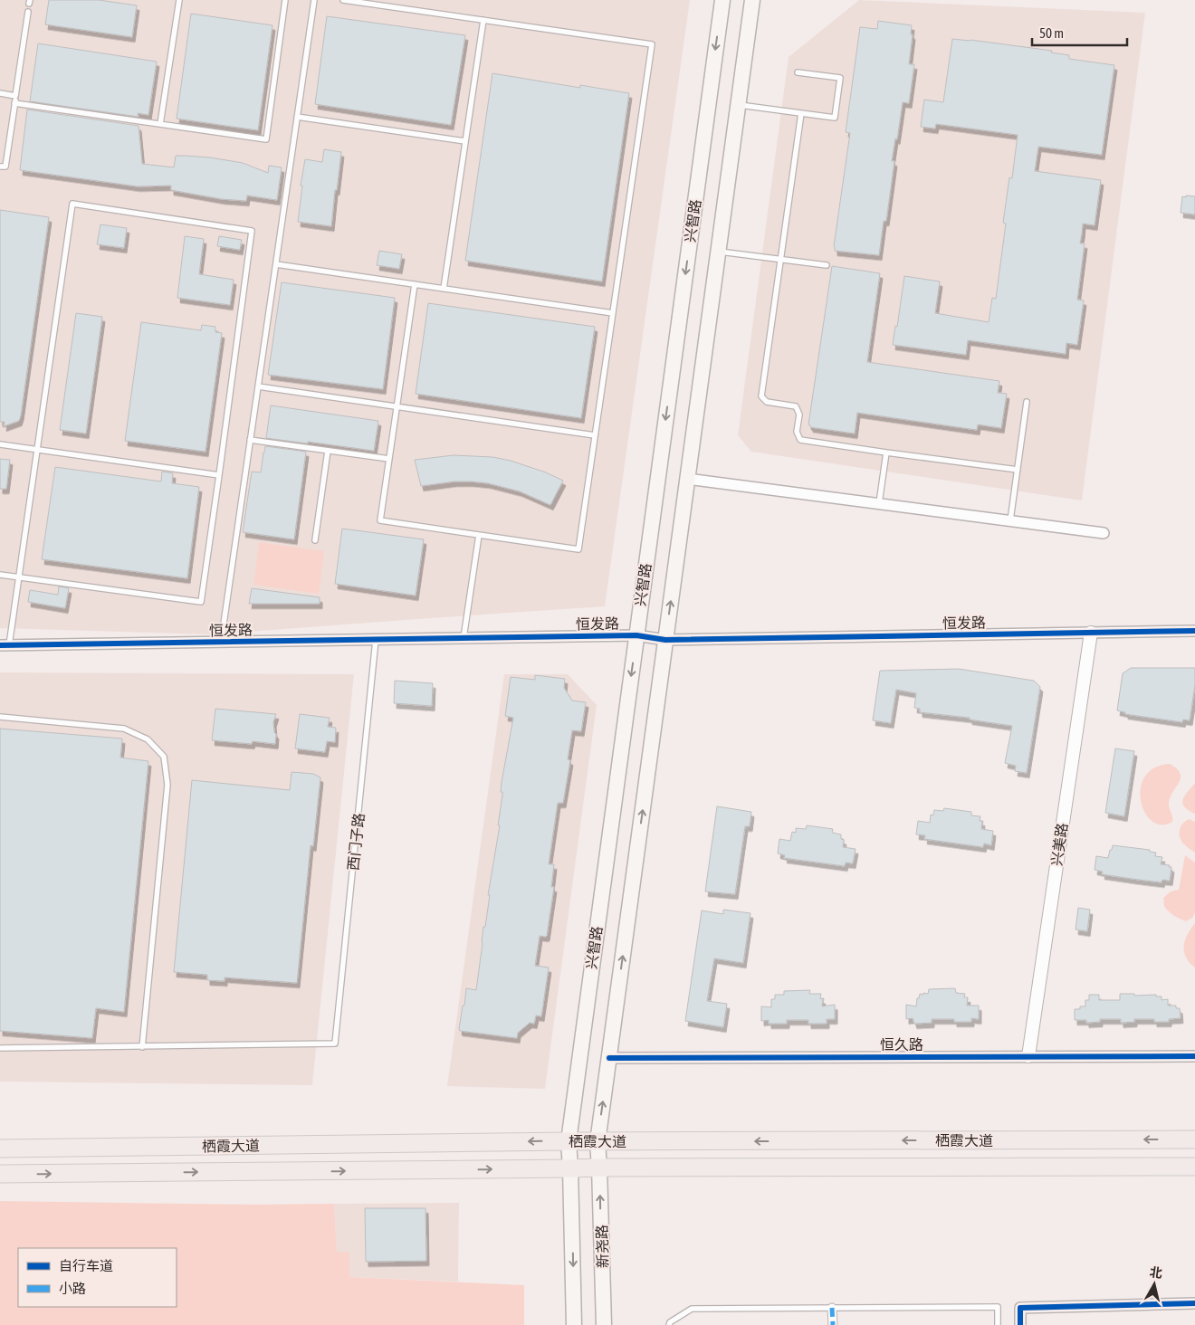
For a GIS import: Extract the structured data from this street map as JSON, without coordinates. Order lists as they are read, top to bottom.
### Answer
{
  "streets": {
    "main road": ["兴智路", "栖霞大道", "新尧路"],
    "street": ["恒发路", "兴美路", "恒久路"],
    "lane": ["西门子路"]
  },
  "crossings": [
    ["兴智路", "恒发路"],
    ["兴智路", "恒久路"],
    ["兴智路", "栖霞大道"],
    ["兴智路", "新尧路"],
    ["恒发路", "西门子路"],
    ["恒发路", "兴美路"],
    ["兴美路", "恒久路"],
    ["栖霞大道", "新尧路"]
  ],
  "legend": ["自行车道", "小路"],
  "scale_bar": "50 m",
  "north": "top"
}
